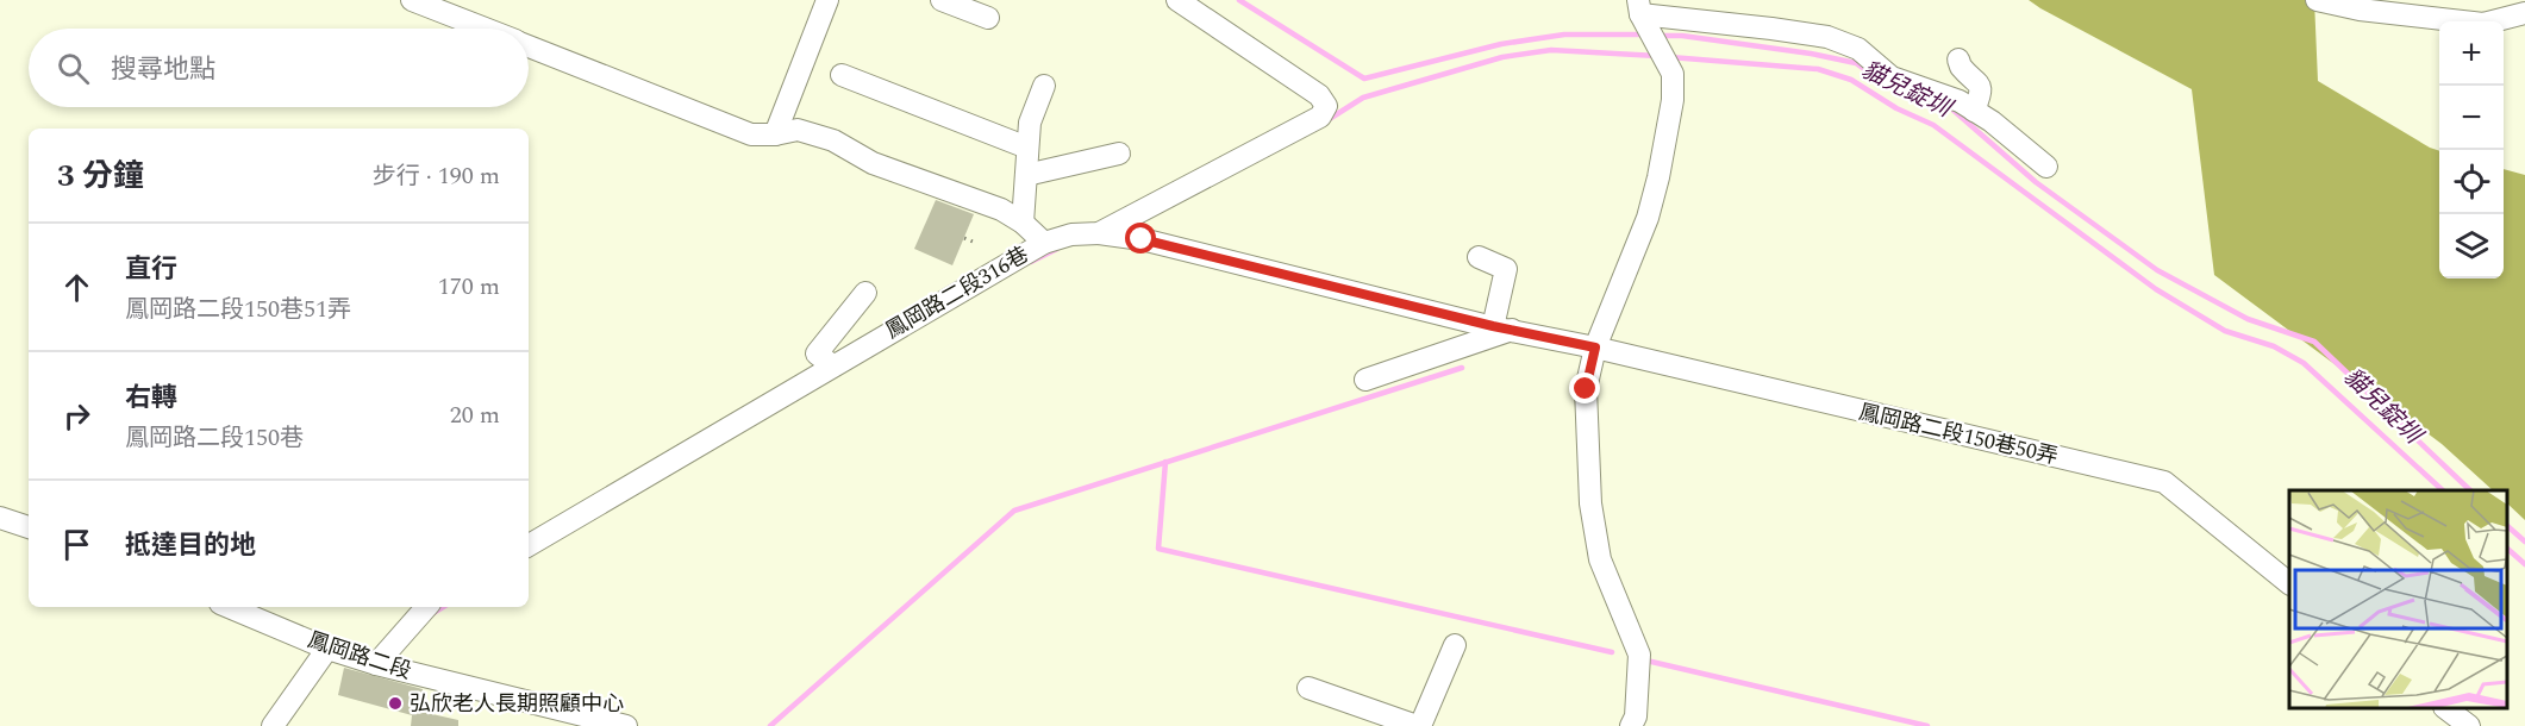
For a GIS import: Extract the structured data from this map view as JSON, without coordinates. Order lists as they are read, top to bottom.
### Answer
{
  "streets": {
    "street": ["鳳岡路二段316巷", "鳳岡路二段150巷50弄", "鳳岡路二段"]
  },
  "water": ["貓兒錠圳"],
  "places": ["弘欣老人長期照顧中心"],
  "page": {
    "map_buttons": ["+", "−"],
    "search": "搜尋地點",
    "heading": ["3 分鐘", "步行 · 190 m"],
    "list": [
      ["直行", "鳳岡路二段150巷51弄", "170 m"],
      ["右轉", "鳳岡路二段150巷", "20 m"],
      "抵達目的地"
    ]
  }
}
